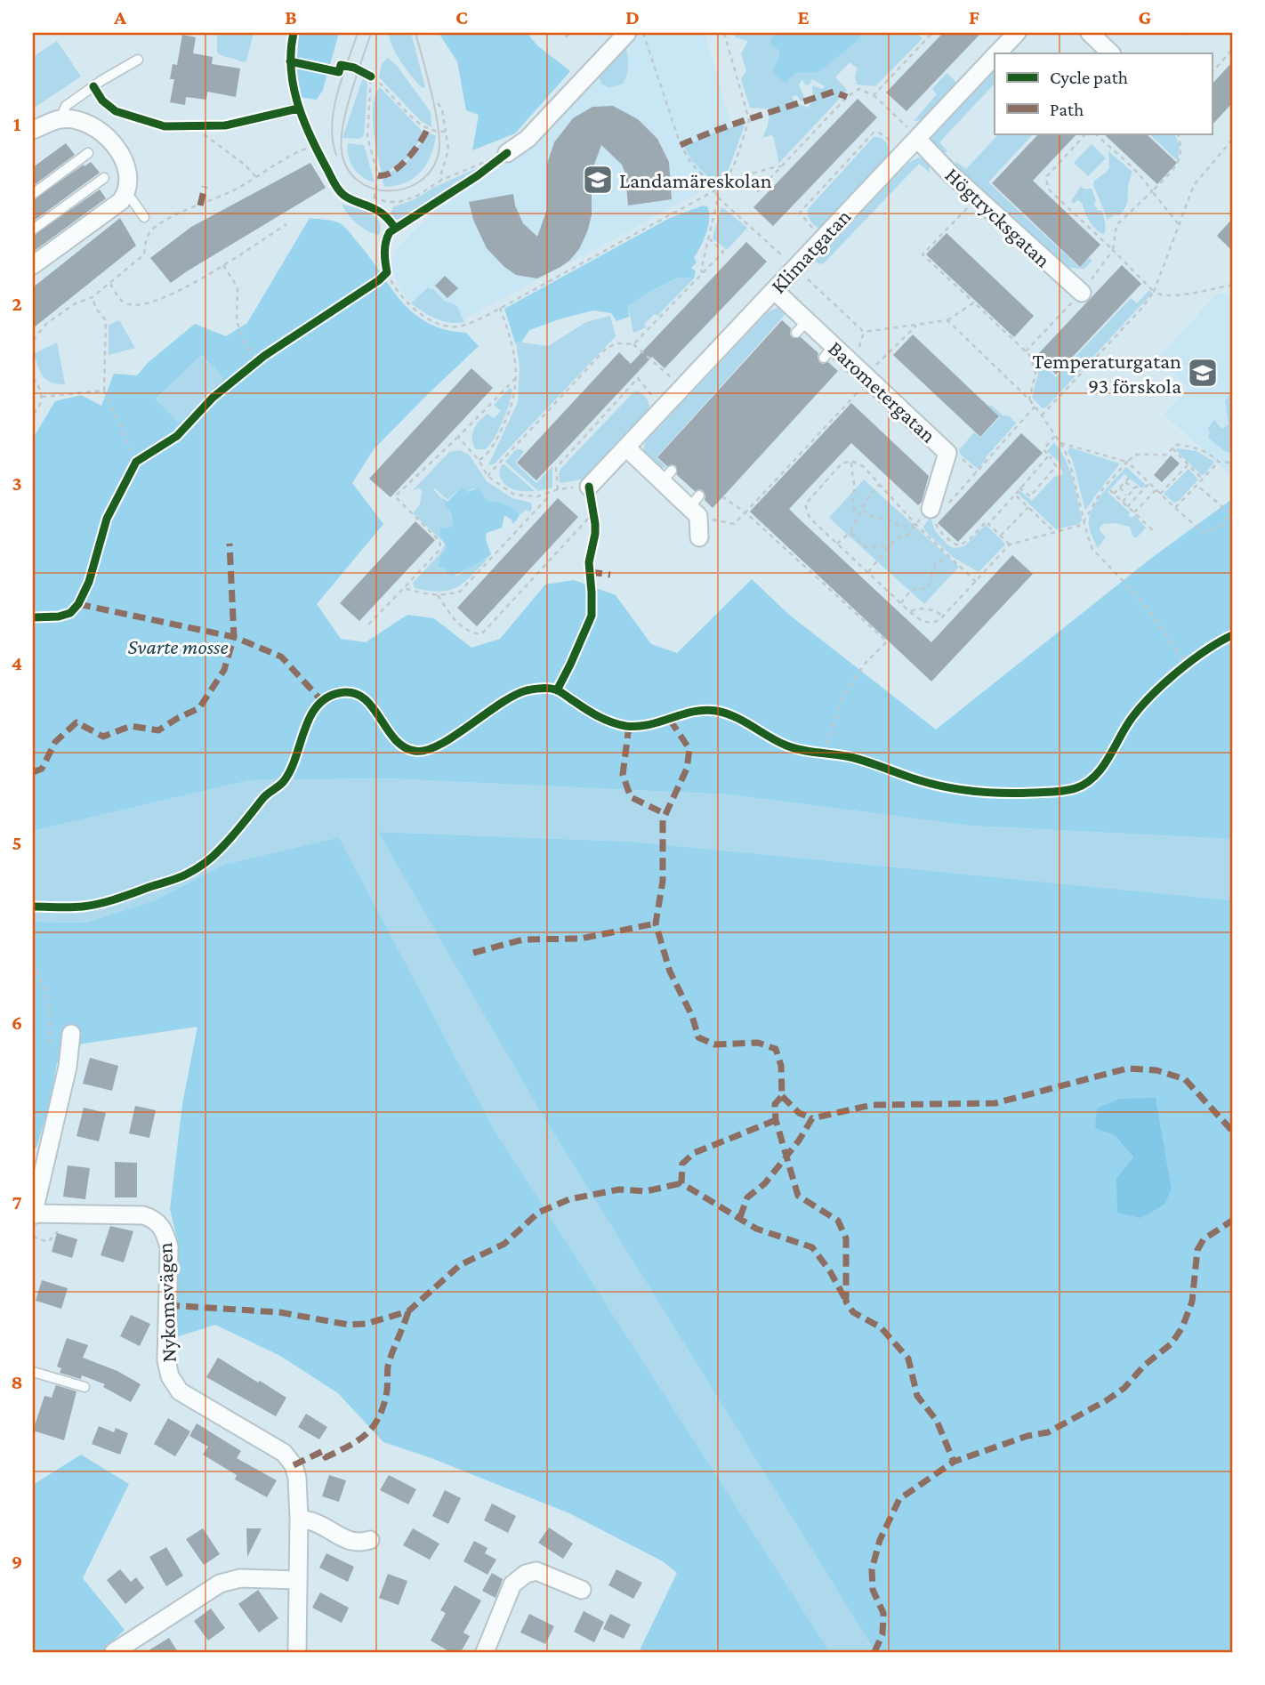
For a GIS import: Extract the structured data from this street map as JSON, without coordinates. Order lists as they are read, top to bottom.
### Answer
{
  "streets": {
    "street": [
      "Högtrycksgatan",
      "Klimatgatan",
      "Barometergatan",
      "Nykomsvägen"
    ]
  },
  "crossings": [
    ["Högtrycksgatan", "Klimatgatan"],
    ["Klimatgatan", "Barometergatan"]
  ],
  "parks": ["Svarte mosse"],
  "places": {
    "school or university": ["Landamäreskolan", "Temperaturgatan 93 förskola"]
  },
  "legend": ["Cycle path", "Path"],
  "grid": {
    "columns": [
      "A",
      "B",
      "C",
      "D",
      "E",
      "F",
      "G"
    ],
    "rows": [
      "1",
      "2",
      "3",
      "4",
      "5",
      "6",
      "7",
      "8",
      "9"
    ]
  }
}
